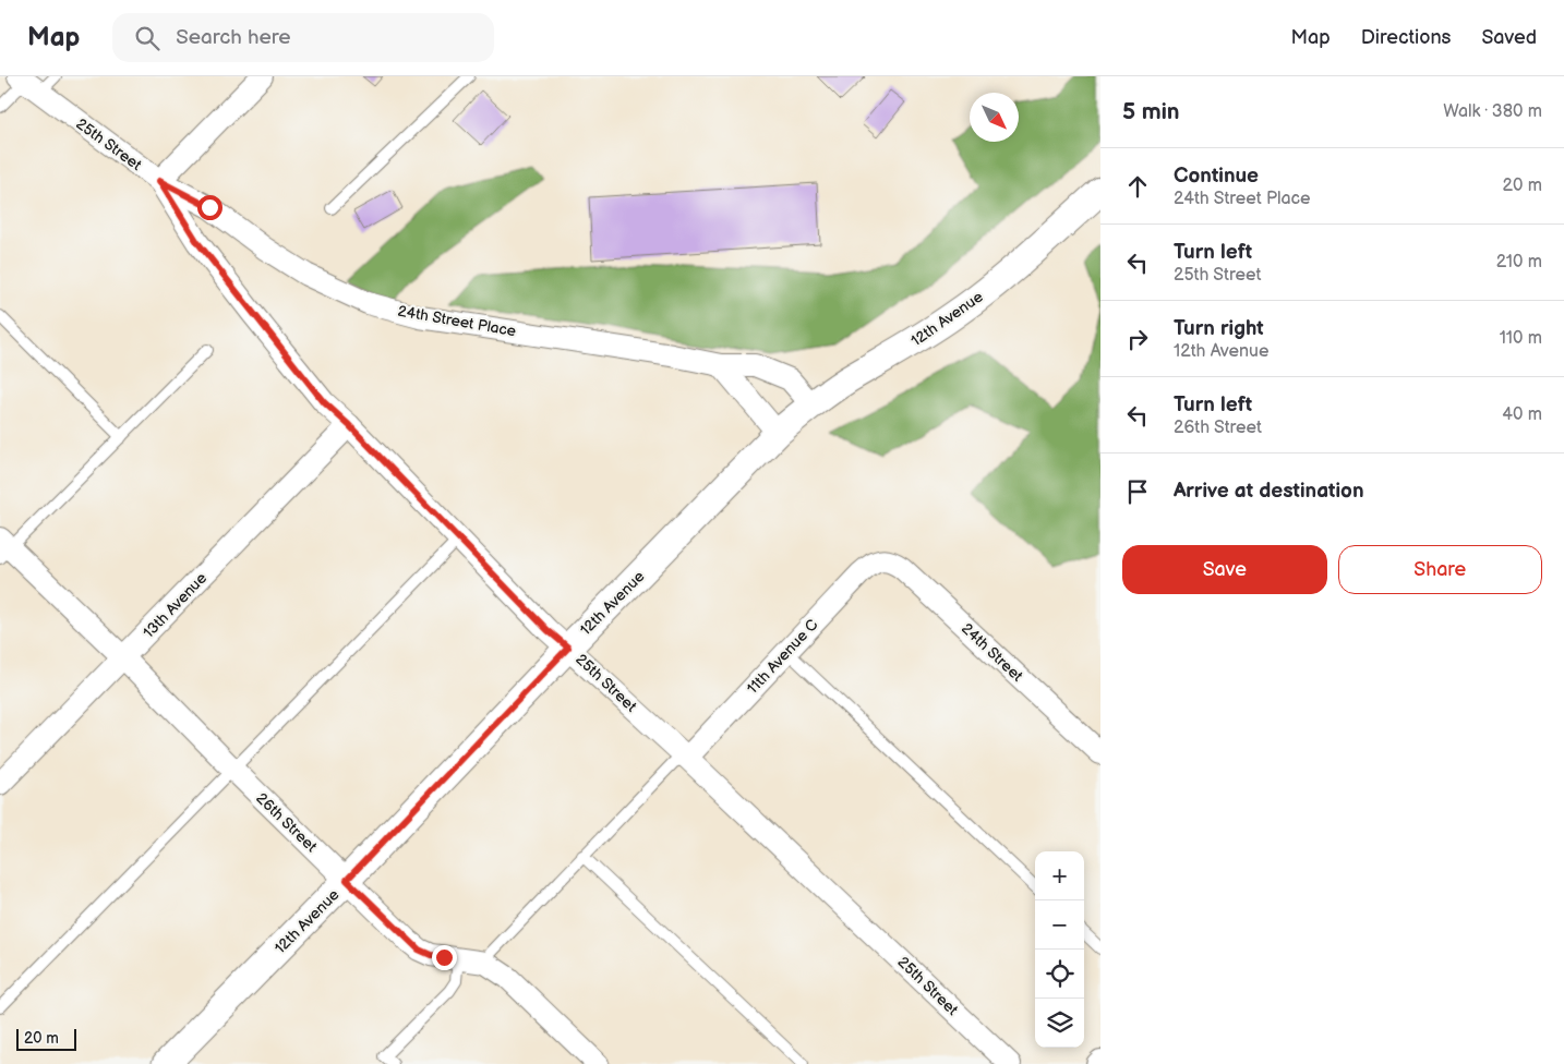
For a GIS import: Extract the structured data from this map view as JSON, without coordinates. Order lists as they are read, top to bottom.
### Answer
{
  "streets": {
    "street": [
      "25th Street",
      "12th Avenue",
      "24th Street Place",
      "13th Avenue",
      "24th Street",
      "11th Avenue C",
      "26th Street"
    ]
  },
  "crossings": [
    ["25th Street", "12th Avenue"],
    ["25th Street", "24th Street Place"],
    ["25th Street", "13th Avenue"],
    ["25th Street", "11th Avenue C"],
    ["12th Avenue", "24th Street Place"],
    ["12th Avenue", "26th Street"],
    ["13th Avenue", "26th Street"],
    ["24th Street", "11th Avenue C"]
  ],
  "scale_bar": "20 m",
  "north": "bottom right",
  "page": {
    "header": "Map",
    "search": "Search here",
    "nav": ["Map", "Directions", "Saved"],
    "heading": ["5 min", "Walk · 380 m"],
    "list": [
      ["Continue", "24th Street Place", "20 m"],
      ["Turn left", "25th Street", "210 m"],
      ["Turn right", "12th Avenue", "110 m"],
      ["Turn left", "26th Street", "40 m"],
      "Arrive at destination"
    ],
    "buttons": ["Save", "Share"],
    "map_buttons": ["+", "−"],
    "scale": "20 m"
  }
}
